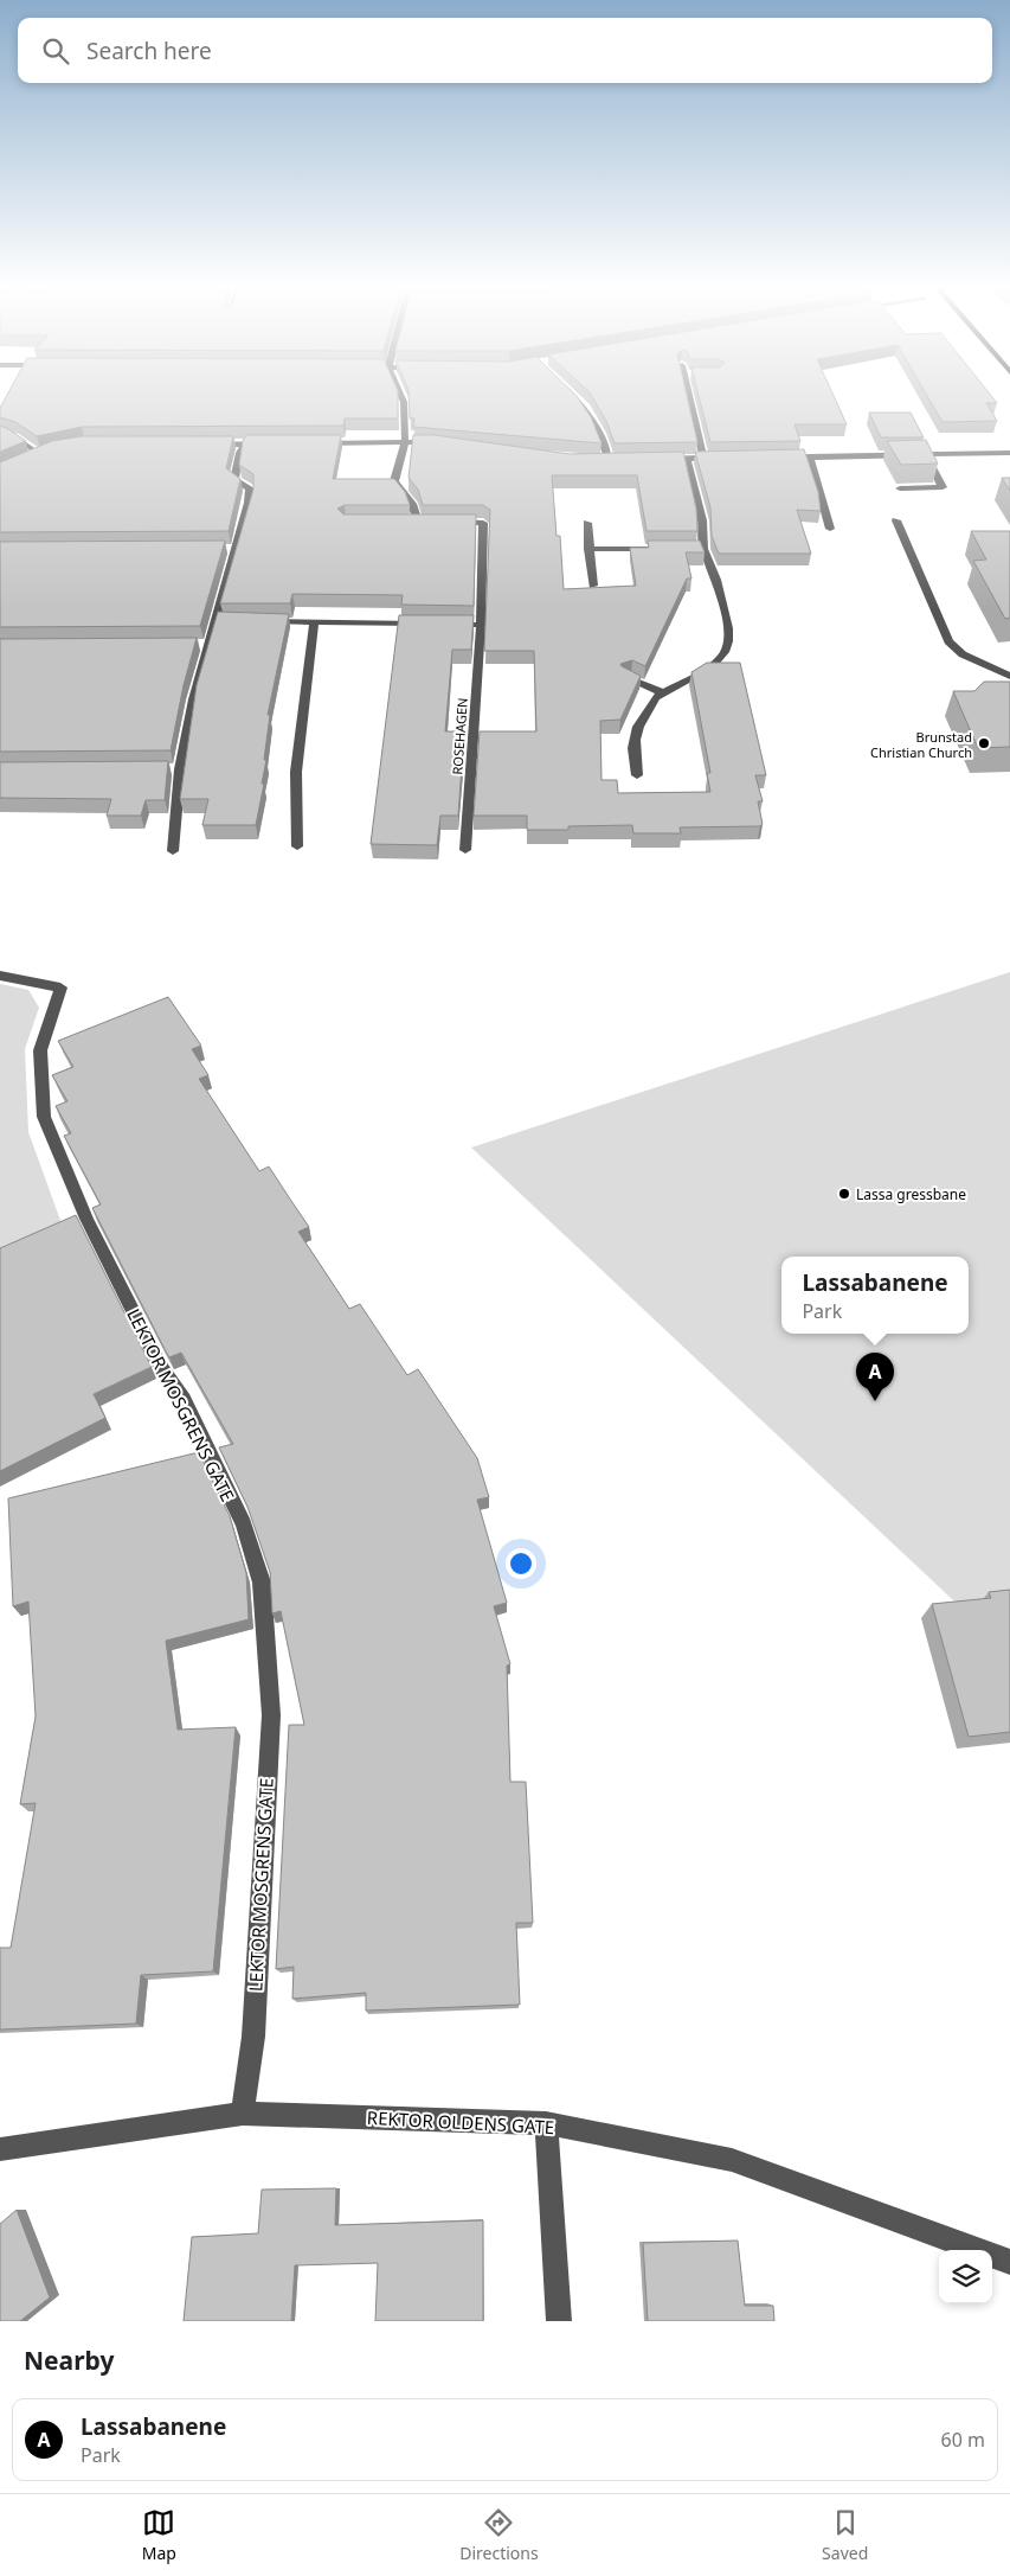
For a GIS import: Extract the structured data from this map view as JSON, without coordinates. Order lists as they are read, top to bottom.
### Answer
{
  "streets": {
    "street": ["ROSEHAGEN", "LEKTOR MOSGRENS GATE", "REKTOR OLDENS GATE"]
  },
  "crossings": [
    ["LEKTOR MOSGRENS GATE", "REKTOR OLDENS GATE"]
  ],
  "places": ["Brunstad Christian Church", "Lassa gressbane"],
  "page": {
    "search": "Search here",
    "popup": ["Lassabanene", "Park"],
    "pins": "A",
    "heading": "Nearby",
    "list": [
      {
        "mark": "A",
        "name": "Lassabanene",
        "note": "Park",
        "value": "60 m"
      }
    ],
    "nav": ["Map", "Directions", "Saved"]
  }
}
